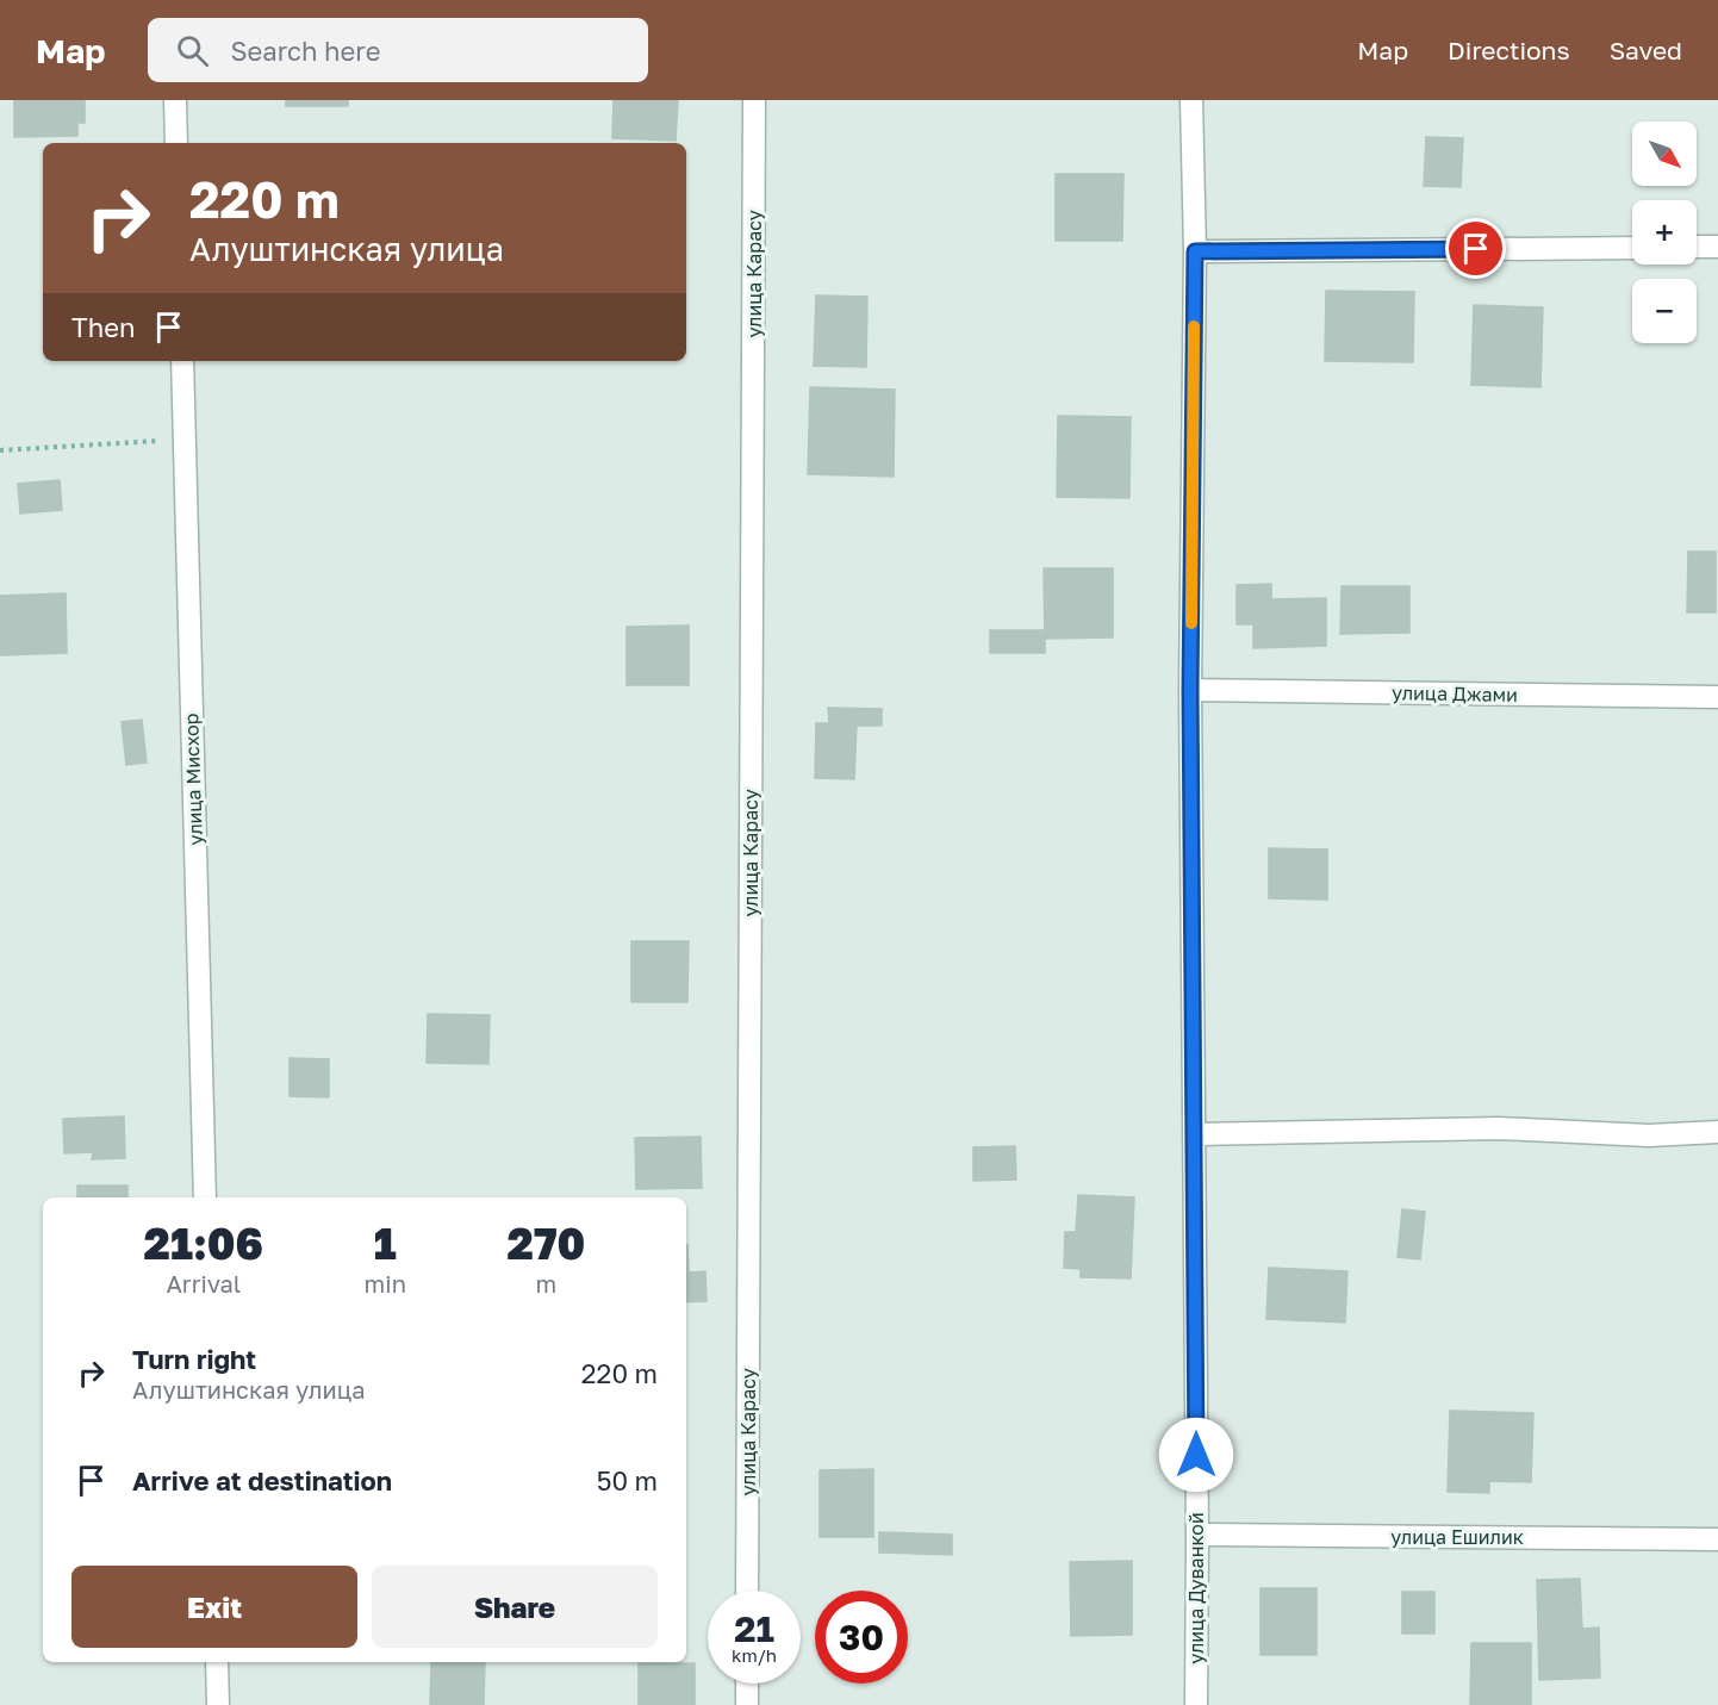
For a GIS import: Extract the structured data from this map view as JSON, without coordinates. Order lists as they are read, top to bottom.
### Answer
{
  "streets": {
    "street": [
      "улица Карасу",
      "улица Джами",
      "улица Мисхор",
      "улица Ешилик",
      "улица Дуванкой"
    ]
  },
  "crossings": [
    ["улица Джами", "улица Дуванкой"],
    ["улица Ешилик", "улица Дуванкой"]
  ],
  "north": "bottom right",
  "page": {
    "header": "Map",
    "search": "Search here",
    "nav": ["Map", "Directions", "Saved"],
    "map_buttons": ["+", "−"],
    "turn": ["220 m", "Алуштинская улица"],
    "then": "Then",
    "eta": [
      "21:06",
      "Arrival",
      "1",
      "min",
      "270",
      "m"
    ],
    "list": [
      {
        "name": "Turn right",
        "note": "Алуштинская улица",
        "value": "220 m"
      },
      {
        "name": "Arrive at destination",
        "value": "50 m"
      }
    ],
    "buttons": ["Exit", "Share"],
    "speed": "21 km/h",
    "limit": "30"
  }
}
